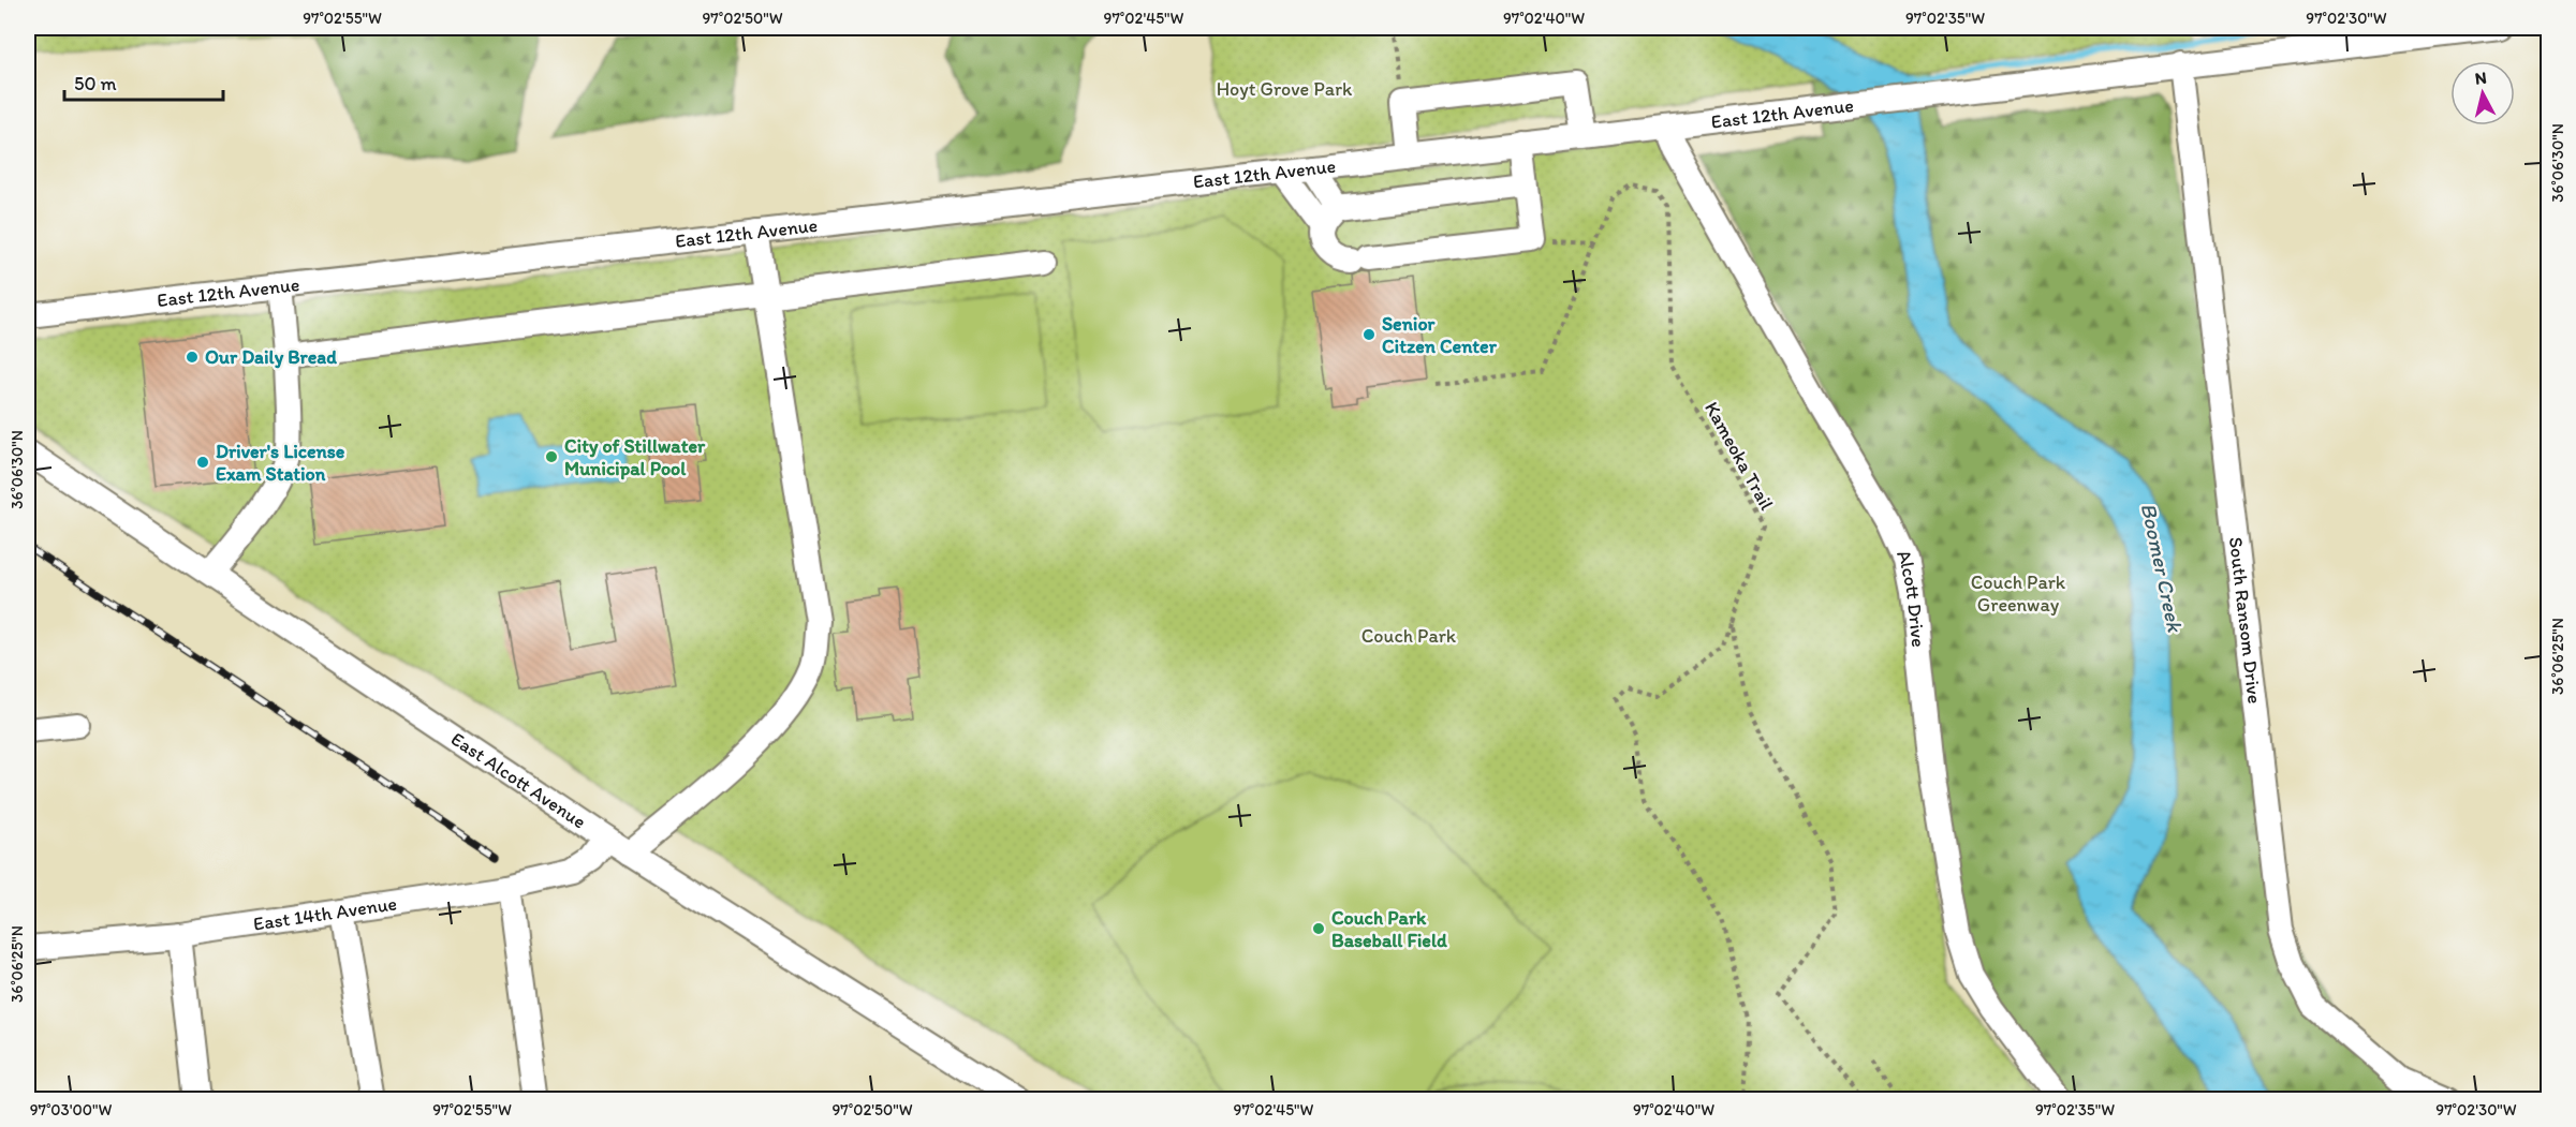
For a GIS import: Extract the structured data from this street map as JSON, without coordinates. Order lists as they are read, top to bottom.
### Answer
{
  "streets": {
    "street": [
      "East 12th Avenue",
      "Alcott Drive",
      "South Ransom Drive",
      "East Alcott Avenue",
      "East 14th Avenue"
    ],
    "path": ["Kameoka Trail"]
  },
  "crossings": [
    ["East 12th Avenue", "Alcott Drive"],
    ["East 12th Avenue", "South Ransom Drive"],
    ["East Alcott Avenue", "East 14th Avenue"]
  ],
  "water": ["Boomer Creek"],
  "parks": ["Hoyt Grove Park", "Couch Park Greenway", "Couch Park"],
  "places": [
    "Senior Citzen Center",
    "Our Daily Bread",
    "City of Stillwater Municipal Pool",
    "Driver's License Exam Station",
    "Couch Park Baseball Field"
  ],
  "scale_bar": "50 m",
  "north": "top",
  "coordinates": [
    "97°02'55\"W",
    "97°02'50\"W",
    "97°02'45\"W",
    "97°02'40\"W",
    "97°02'35\"W",
    "97°02'30\"W",
    "36°06'30\"N",
    "36°06'25\"N",
    "97°03'00\"W"
  ]
}
